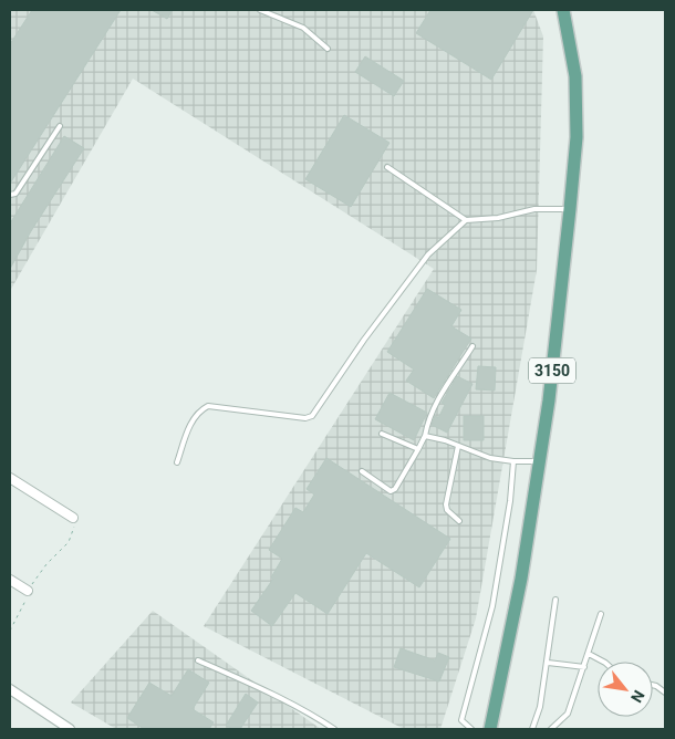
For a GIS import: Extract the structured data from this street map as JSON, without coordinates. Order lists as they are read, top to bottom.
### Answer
{
  "streets": {
    "main road": ["3150"]
  },
  "north": "bottom right"
}
